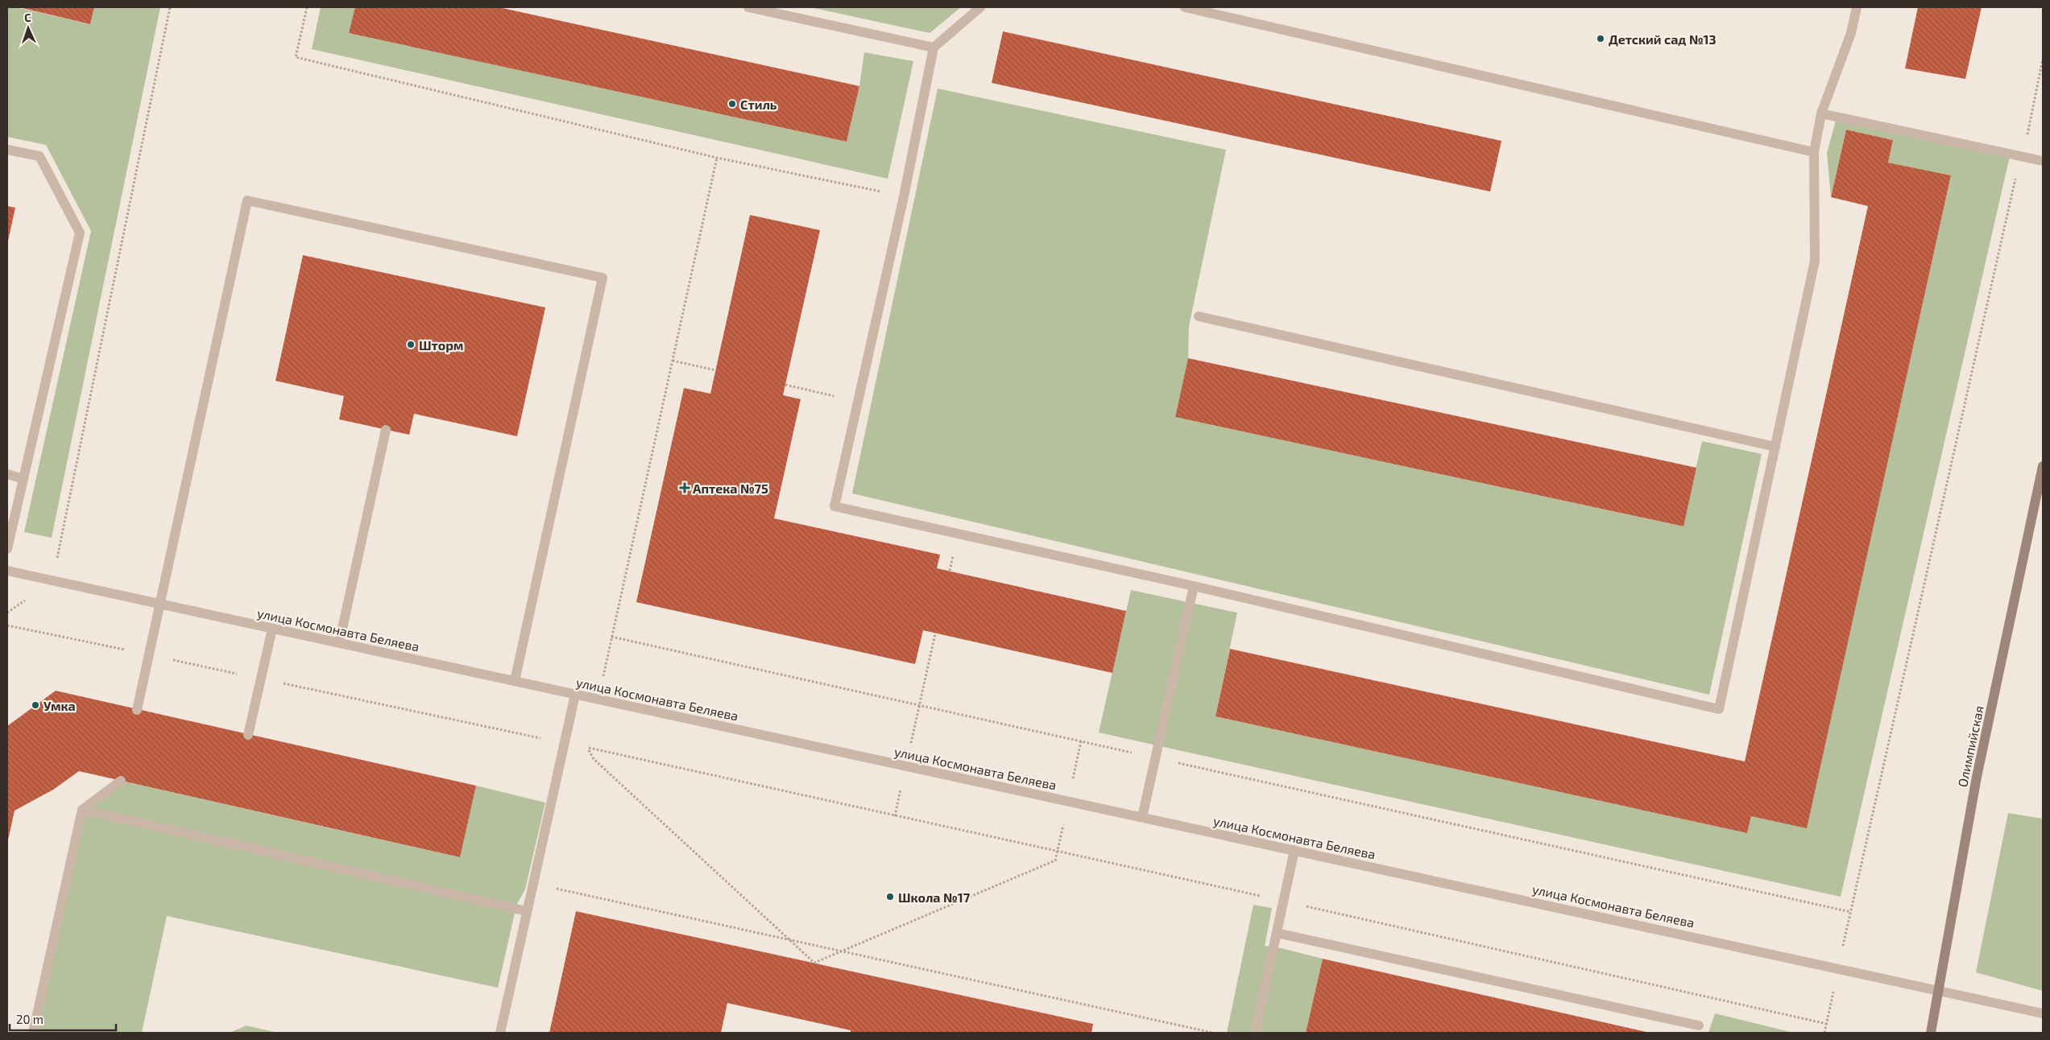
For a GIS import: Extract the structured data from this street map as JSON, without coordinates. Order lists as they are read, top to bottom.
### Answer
{
  "streets": {
    "main road": ["Олимпийская"],
    "street": ["улица Космонавта Беляева"]
  },
  "crossings": [
    ["улица Космонавта Беляева", "Олимпийская"]
  ],
  "places": {
    "other": [
      "Детский сад №13",
      "Стиль",
      "Шторм",
      "Умка",
      "Школа №17"
    ],
    "health": ["Аптека №75"]
  },
  "scale_bar": "20 m",
  "north": "top"
}
